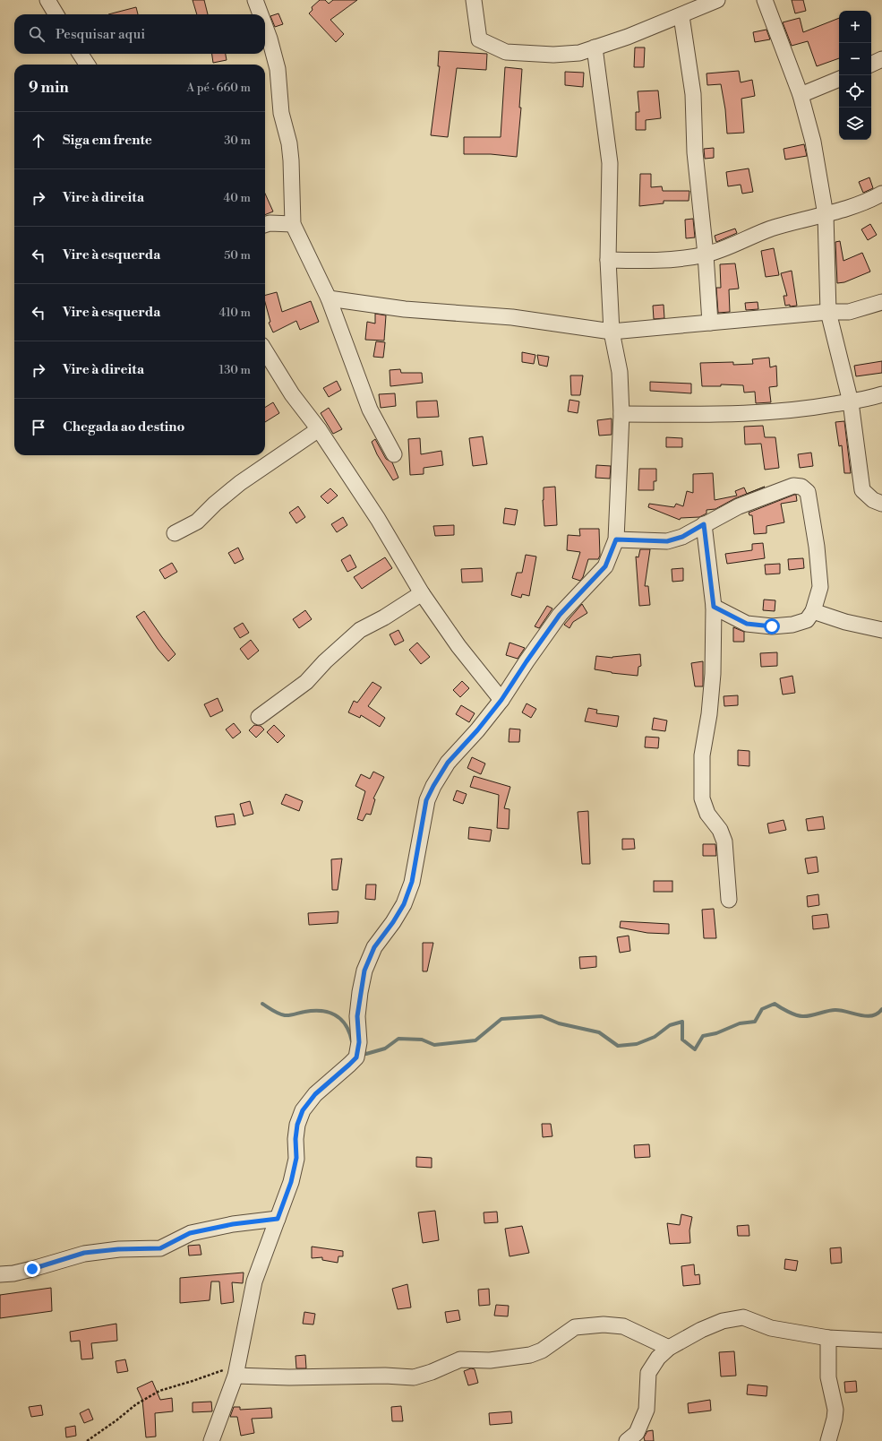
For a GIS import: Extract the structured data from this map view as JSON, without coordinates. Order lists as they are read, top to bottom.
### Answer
{
  "page": {
    "map_buttons": ["+", "−"],
    "search": "Pesquisar aqui",
    "heading": ["9 min", "A pé · 660 m"],
    "list": [
      ["Siga em frente", "30 m"],
      ["Vire à direita", "40 m"],
      ["Vire à esquerda", "50 m"],
      ["Vire à esquerda", "410 m"],
      ["Vire à direita", "130 m"],
      "Chegada ao destino"
    ]
  }
}
